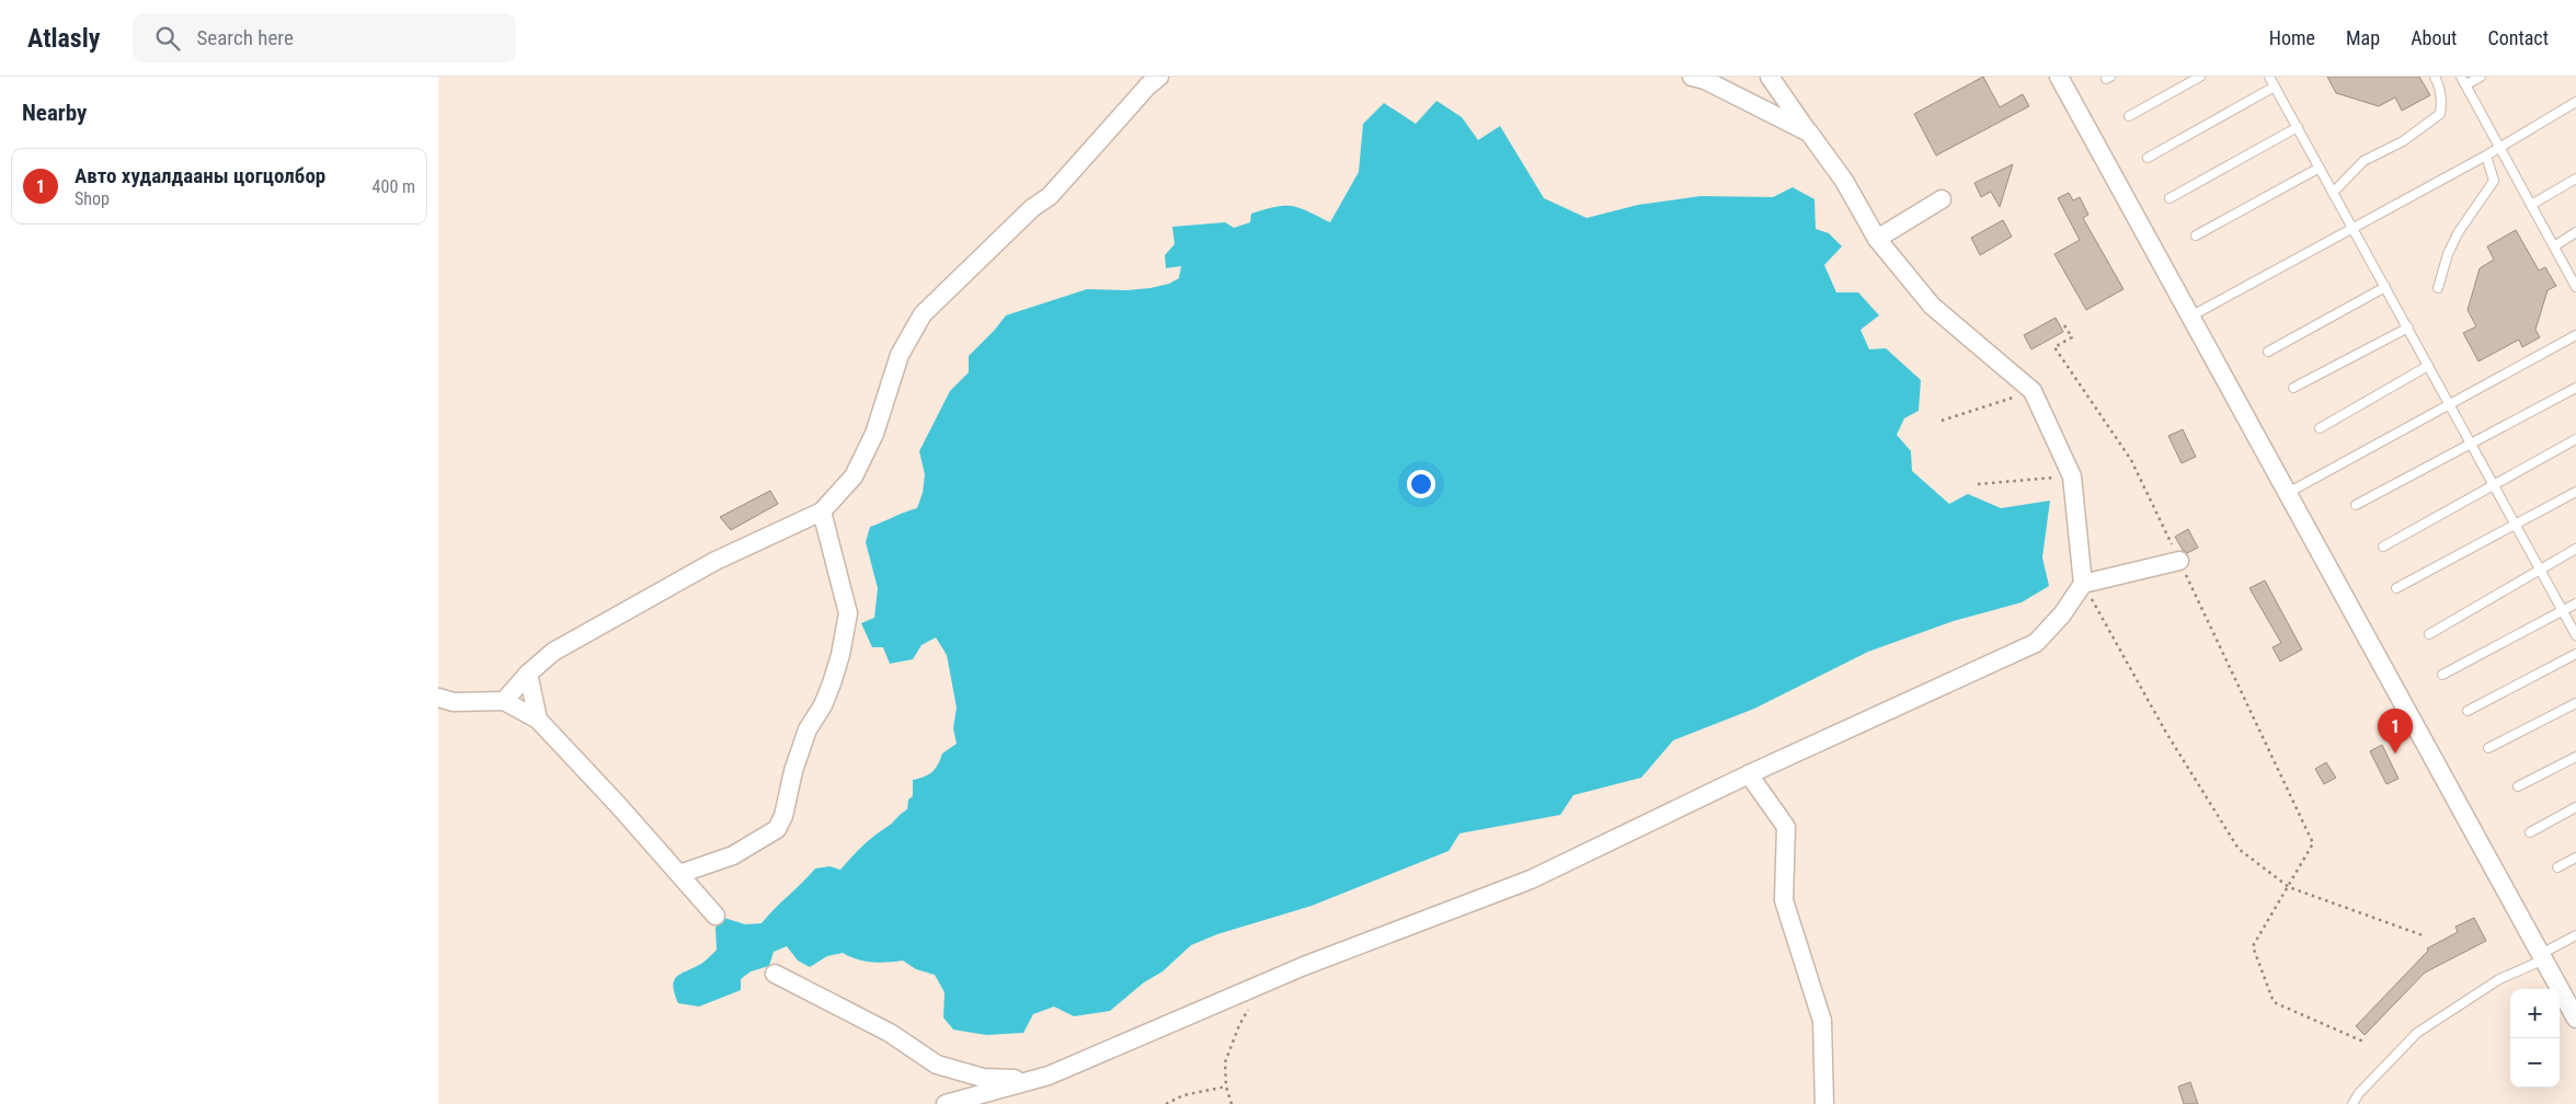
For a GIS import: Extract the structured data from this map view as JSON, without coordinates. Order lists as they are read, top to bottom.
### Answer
{
  "page": {
    "header": "Atlasly",
    "search": "Search here",
    "nav": [
      "Home",
      "Map",
      "About",
      "Contact"
    ],
    "heading": "Nearby",
    "list": [
      {
        "mark": "1",
        "name": "Авто худалдааны цогцолбор",
        "note": "Shop",
        "value": "400 m"
      }
    ],
    "pins": "1",
    "map_buttons": ["+", "−"]
  }
}
